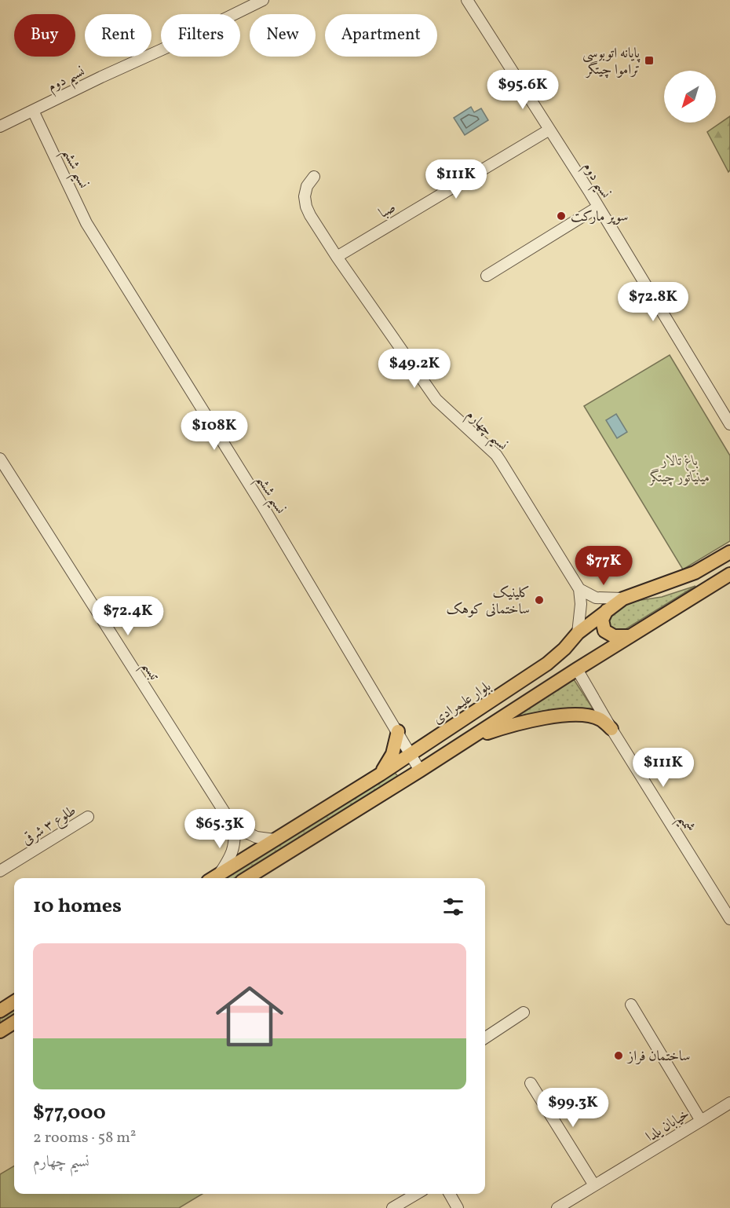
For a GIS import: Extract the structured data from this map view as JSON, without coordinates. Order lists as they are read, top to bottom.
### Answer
{
  "streets": {
    "main road": ["بلوار علیمرادی"],
    "street": [
      "نسیم دوم",
      "نسیم ششم",
      "صبا",
      "نسیم چهارم",
      "تبسم",
      "شمیم",
      "طلوع ۳ شرقی",
      "خیابان یلدا"
    ]
  },
  "crossings": [
    ["نسیم دوم", "نسیم ششم"],
    ["نسیم دوم", "صبا"],
    ["نسیم ششم", "بلوار علیمرادی"],
    ["صبا", "نسیم چهارم"],
    ["نسیم چهارم", "بلوار علیمرادی"]
  ],
  "parks": ["باغ تالار مینیاتور چیتگر"],
  "places": {
    "transit": ["پایانه اتوبوسی تراموا چیتگر"],
    "other": ["سوپر مارکت", "کلینیک ساختمانی کوهک", "ساختمان فراز"]
  },
  "north": "bottom left",
  "page": {
    "chip": [
      "Buy",
      "Rent",
      "Filters",
      "New",
      "Apartment"
    ],
    "price": [
      "$95.6K",
      "$111K",
      "$72.8K",
      "$49.2K",
      "$108K",
      "$77K",
      "$72.4K",
      "$111K",
      "$65.3K",
      "$99.3K"
    ],
    "heading": "10 homes",
    "list": [
      {
        "name": "$77,000",
        "note": "2 rooms · 58 m² · نسیم چهارم"
      }
    ]
  }
}
